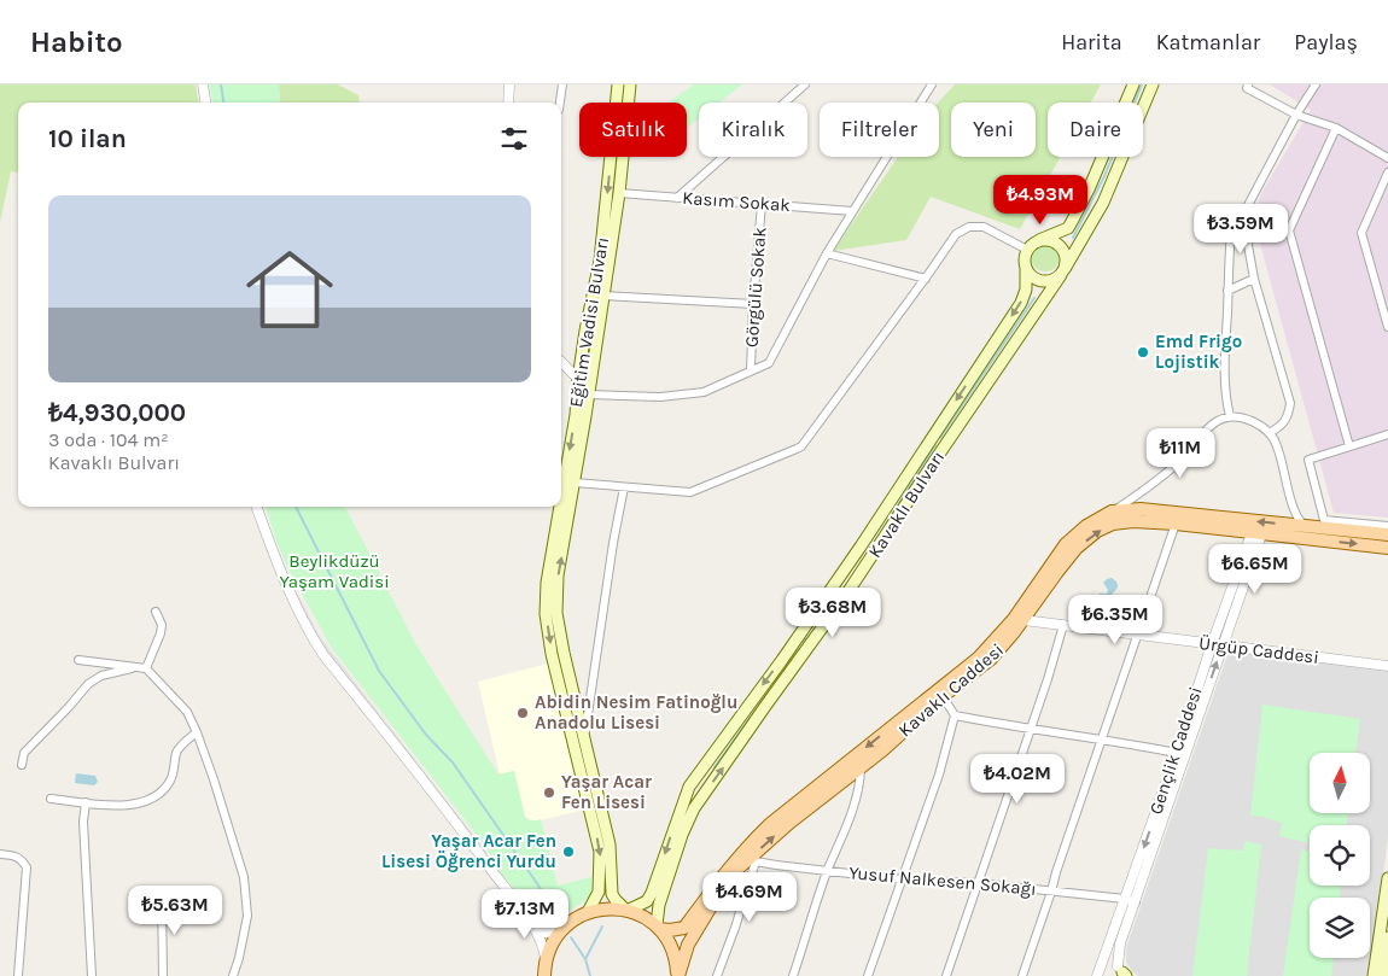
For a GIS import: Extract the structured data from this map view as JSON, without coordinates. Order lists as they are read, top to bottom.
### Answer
{
  "streets": {
    "main road": ["Eğitim Vadisi Bulvarı", "Kavaklı Bulvarı", "Kavaklı Caddesi"],
    "street": [
      "Kasım Sokak",
      "Görgülü Sokak",
      "Ürgüp Caddesi",
      "Gençlik Caddesi",
      "Yusuf Nalkesen Sokağı"
    ]
  },
  "crossings": [
    ["Kasım Sokak", "Görgülü Sokak"],
    ["Kasım Sokak", "Eğitim Vadisi Bulvarı"],
    ["Eğitim Vadisi Bulvarı", "Kavaklı Bulvarı"],
    ["Kavaklı Bulvarı", "Kavaklı Caddesi"],
    ["Ürgüp Caddesi", "Kavaklı Caddesi"],
    ["Ürgüp Caddesi", "Gençlik Caddesi"],
    ["Kavaklı Caddesi", "Gençlik Caddesi"],
    ["Kavaklı Caddesi", "Yusuf Nalkesen Sokağı"],
    ["Gençlik Caddesi", "Yusuf Nalkesen Sokağı"]
  ],
  "parks": ["Beylikdüzü Yaşam Vadisi"],
  "places": [
    "Emd Frigo Lojistik",
    "Abidin Nesim Fatinoğlu Anadolu Lisesi",
    "Yaşar Acar Fen Lisesi",
    "Yaşar Acar Fen Lisesi Öğrenci Yurdu"
  ],
  "north": "top",
  "page": {
    "header": "Habito",
    "nav": ["Harita", "Katmanlar", "Paylaş"],
    "chip": [
      "Satılık",
      "Kiralık",
      "Filtreler",
      "Yeni",
      "Daire"
    ],
    "heading": "10 ilan",
    "price": [
      "₺4.93M",
      "₺3.59M",
      "₺11M",
      "₺6.65M",
      "₺3.68M",
      "₺6.35M",
      "₺4.02M",
      "₺4.69M",
      "₺5.63M",
      "₺7.13M"
    ],
    "list": [
      {
        "name": "₺4,930,000",
        "note": "3 oda · 104 m² · Kavaklı Bulvarı"
      }
    ]
  }
}
